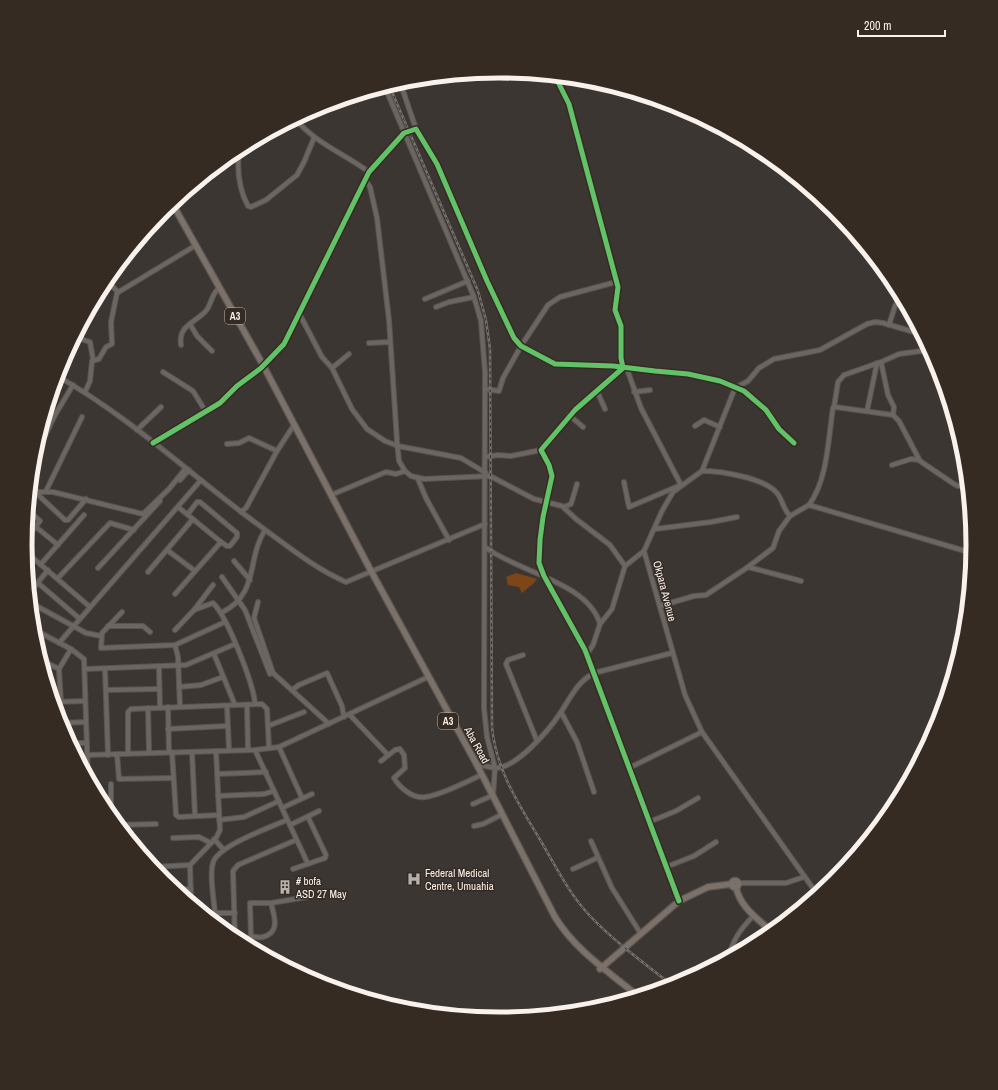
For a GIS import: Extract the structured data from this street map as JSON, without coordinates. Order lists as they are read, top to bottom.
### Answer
{
  "streets": {
    "main road": ["A3", "Aba Road"],
    "street": ["Okpara Avenue"]
  },
  "crossings": [
    ["A3", "Aba Road"]
  ],
  "places": {
    "hospital": ["Federal Medical Centre, Umuahia"],
    "building": ["# bofa ASD 27 May"]
  },
  "scale_bar": "200 m"
}
